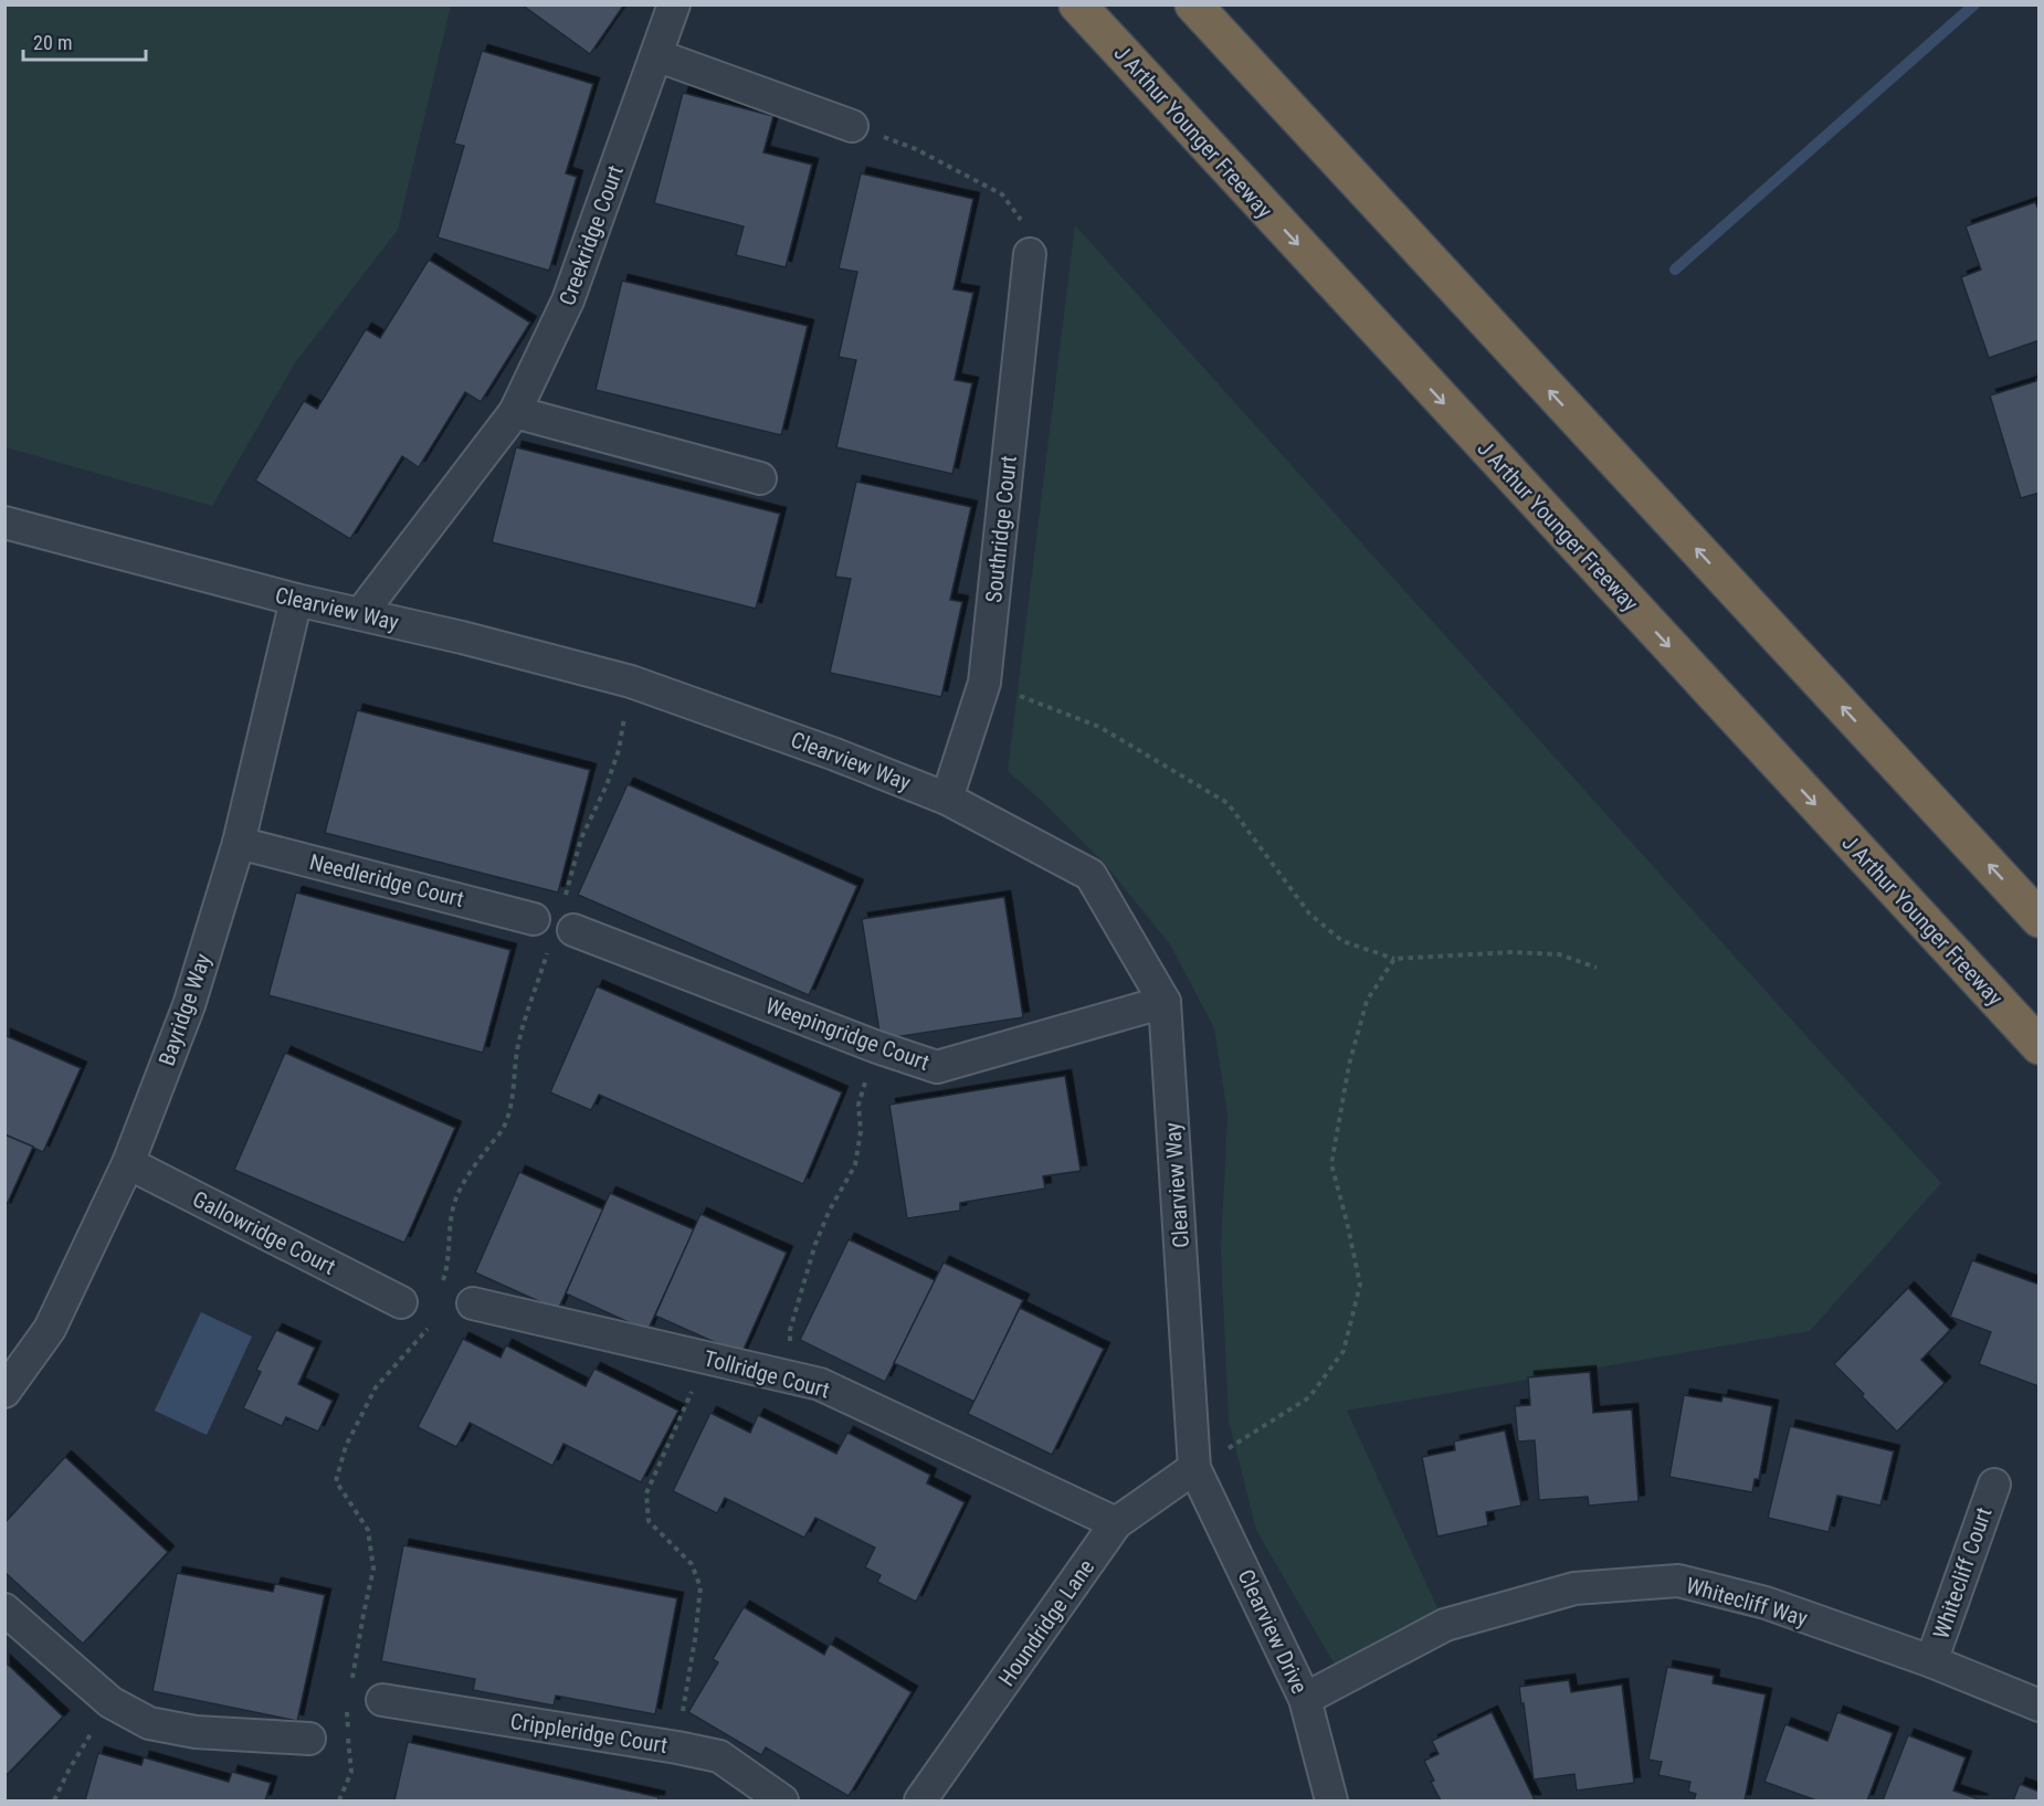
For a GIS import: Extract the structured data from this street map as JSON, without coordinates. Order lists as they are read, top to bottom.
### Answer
{
  "streets": {
    "highway": ["J Arthur Younger Freeway"],
    "street": [
      "Creekridge Court",
      "Southridge Court",
      "Clearview Way",
      "Needleridge Court",
      "Bayridge Way",
      "Weepingridge Court",
      "Gallowridge Court",
      "Tollridge Court",
      "Whitecliff Court",
      "Whitecliff Way",
      "Houndridge Lane",
      "Clearview Drive",
      "Crippleridge Court"
    ]
  },
  "crossings": [
    ["Creekridge Court", "Clearview Way"],
    ["Southridge Court", "Clearview Way"],
    ["Clearview Way", "Bayridge Way"],
    ["Clearview Way", "Weepingridge Court"],
    ["Clearview Way", "Houndridge Lane"],
    ["Clearview Way", "Clearview Drive"],
    ["Needleridge Court", "Bayridge Way"],
    ["Bayridge Way", "Gallowridge Court"],
    ["Tollridge Court", "Houndridge Lane"],
    ["Whitecliff Court", "Whitecliff Way"],
    ["Whitecliff Way", "Clearview Drive"],
    ["Houndridge Lane", "Clearview Drive"]
  ],
  "scale_bar": "20 m"
}
